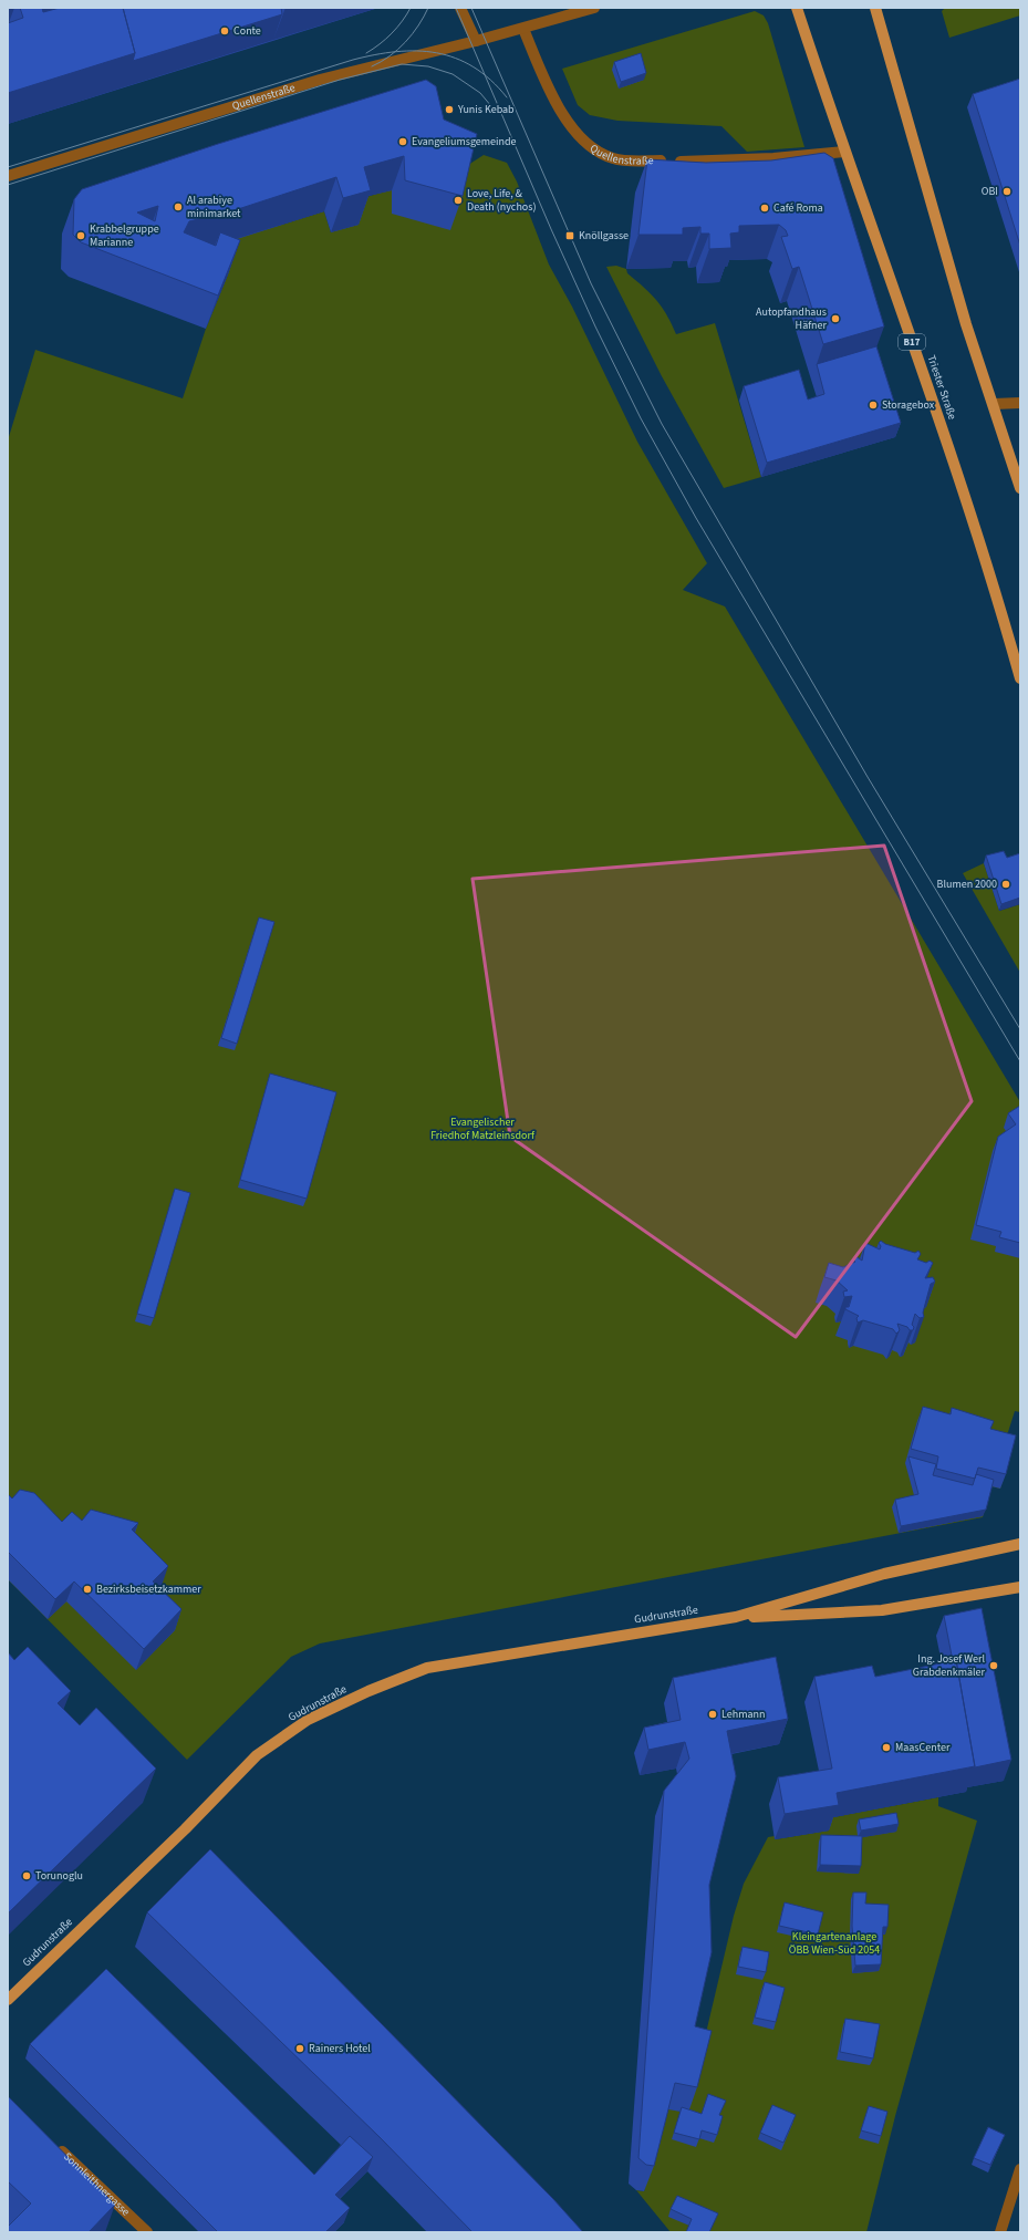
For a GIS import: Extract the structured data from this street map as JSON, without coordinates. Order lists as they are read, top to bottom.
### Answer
{
  "streets": {
    "main road": ["B17", "Triester Straße", "Gudrunstraße"],
    "street": ["Quellenstraße", "Sonnleithnergasse"]
  },
  "crossings": [
    ["Quellenstraße", "Triester Straße"]
  ],
  "parks": ["Evangelischer Friedhof Matzleinsdorf", "Kleingartenanlage ÖBB Wien-Süd 2054"],
  "places": {
    "other": [
      "Conte",
      "Yunis Kebab",
      "Evangeliumsgemeinde",
      "OBI",
      "Love, Life, & Death (nychos)",
      "Al arabiye minimarket",
      "Café Roma",
      "Krabbelgruppe Marianne",
      "Autopfandhaus Häfner",
      "Storagebox",
      "Blumen 2000",
      "Bezirksbeisetzkammer",
      "Ing. Josef Werl Grabdenkmäler",
      "Lehmann",
      "MaasCenter",
      "Torunoglu",
      "Rainers Hotel"
    ],
    "transit": ["Knöllgasse"]
  }
}
